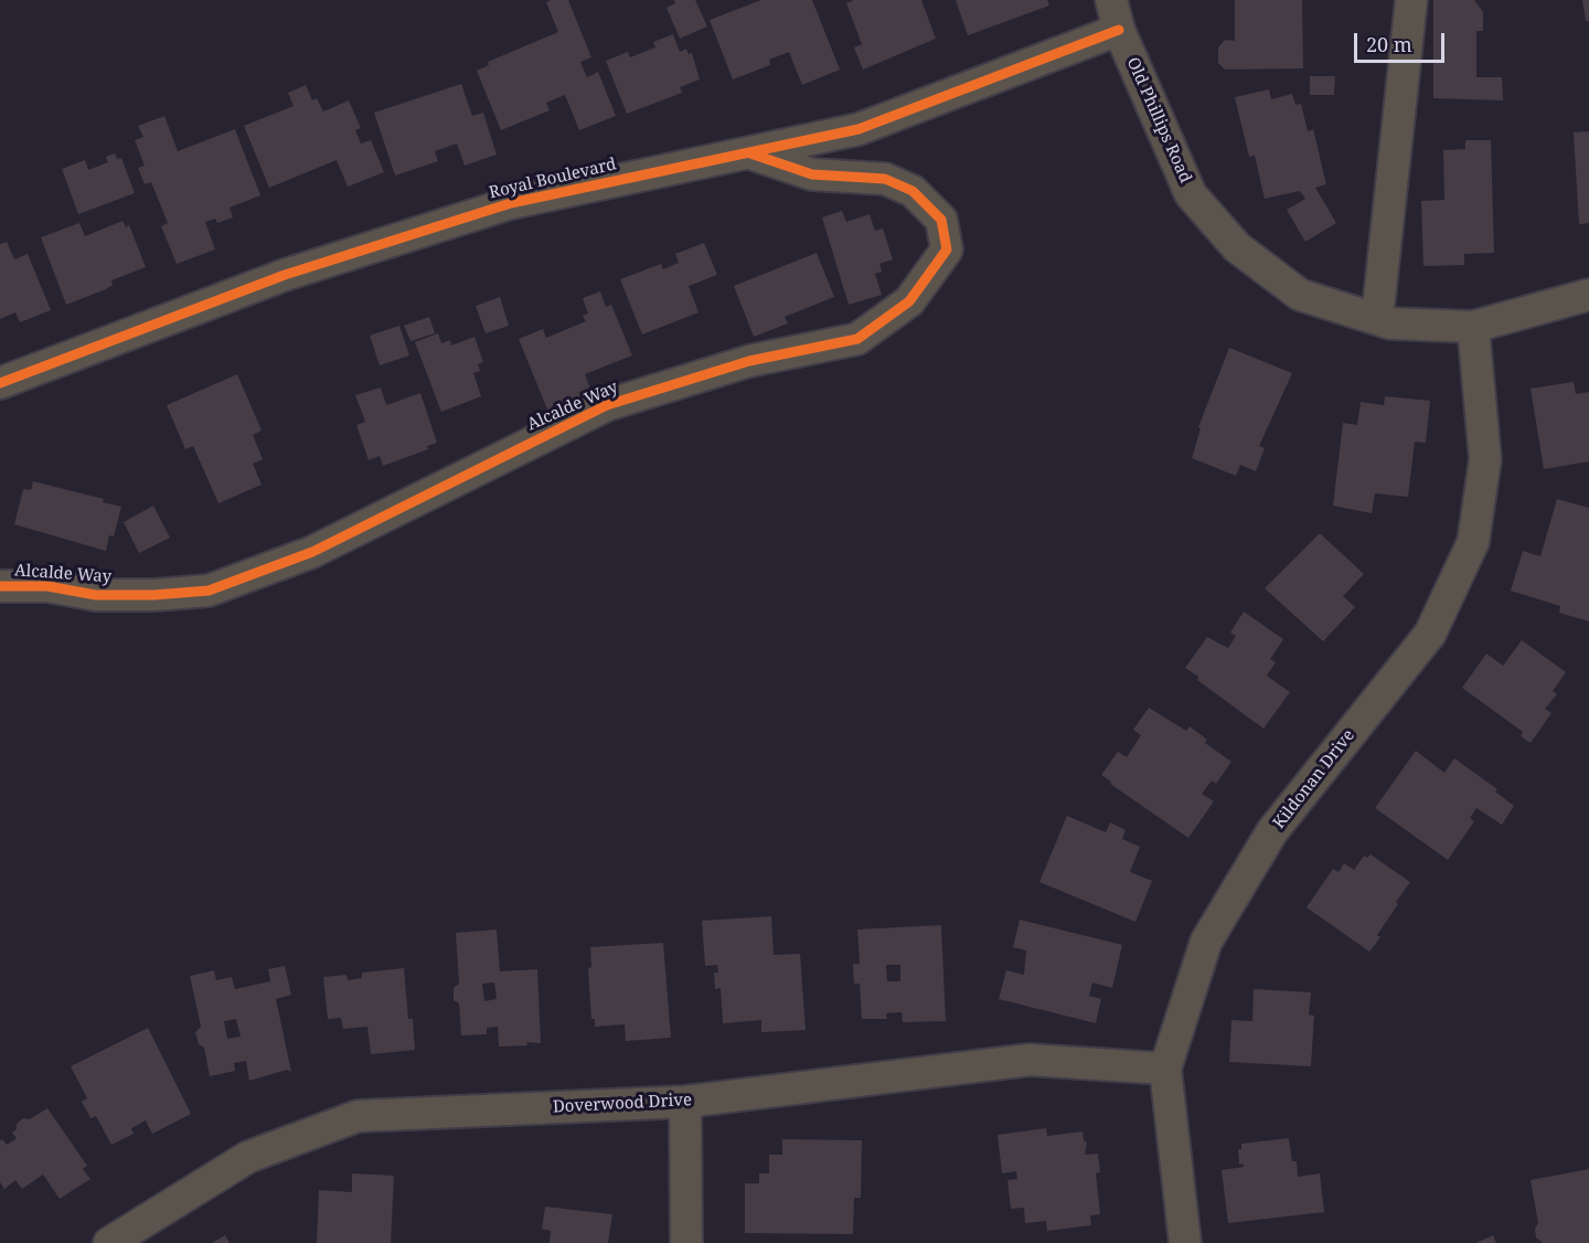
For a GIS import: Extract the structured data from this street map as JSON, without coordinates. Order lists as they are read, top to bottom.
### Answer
{
  "streets": {
    "street": [
      "Old Phillips Road",
      "Royal Boulevard",
      "Alcalde Way",
      "Kildonan Drive",
      "Doverwood Drive"
    ]
  },
  "crossings": [
    ["Old Phillips Road", "Royal Boulevard"],
    ["Old Phillips Road", "Kildonan Drive"],
    ["Royal Boulevard", "Alcalde Way"],
    ["Kildonan Drive", "Doverwood Drive"]
  ],
  "scale_bar": "20 m"
}
